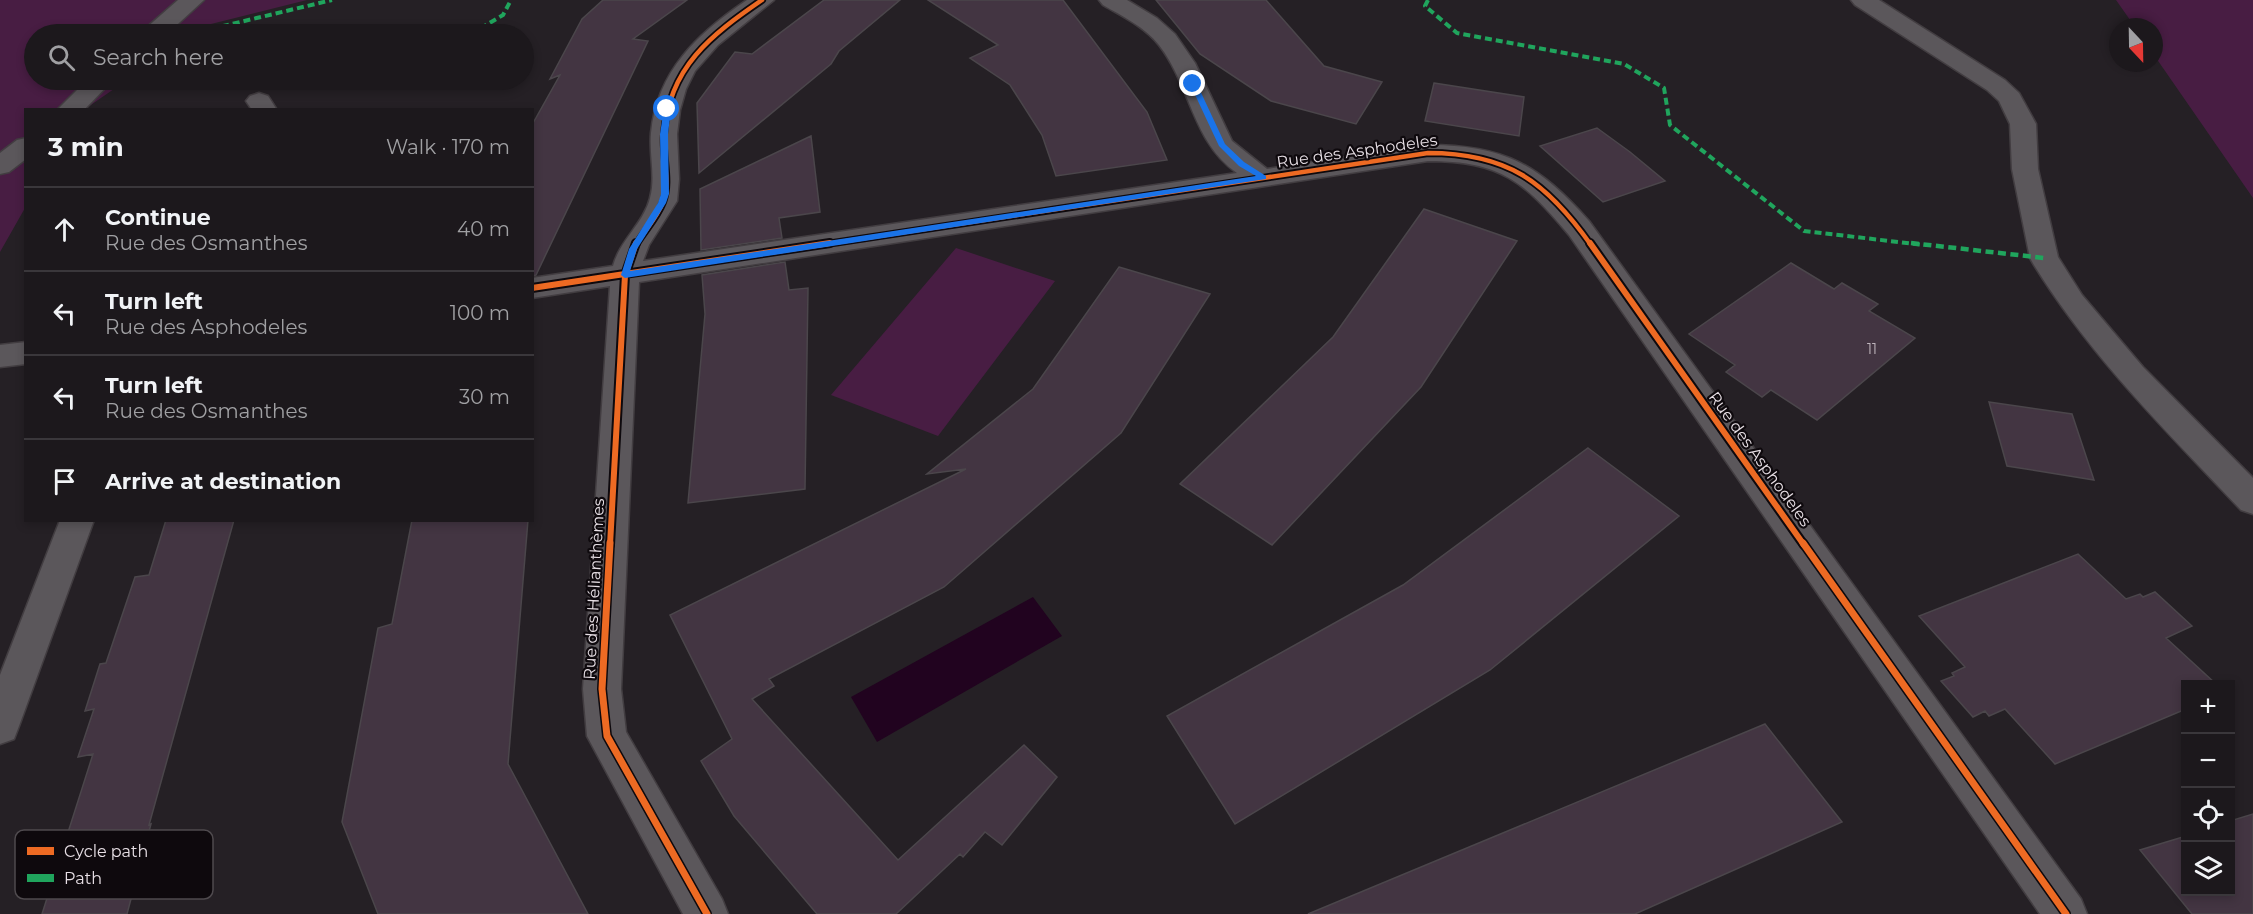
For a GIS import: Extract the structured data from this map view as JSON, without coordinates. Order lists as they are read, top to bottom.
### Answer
{
  "streets": {
    "street": ["Rue des Asphodeles", "Rue des Hélianthèmes"]
  },
  "crossings": [
    ["Rue des Asphodeles", "Rue des Hélianthèmes"]
  ],
  "house_numbers": ["11"],
  "legend": ["Cycle path", "Path"],
  "north": "bottom",
  "page": {
    "search": "Search here",
    "heading": ["3 min", "Walk · 170 m"],
    "list": [
      ["Continue", "Rue des Osmanthes", "40 m"],
      ["Turn left", "Rue des Asphodeles", "100 m"],
      ["Turn left", "Rue des Osmanthes", "30 m"],
      "Arrive at destination"
    ],
    "map_buttons": ["+", "−"]
  }
}
